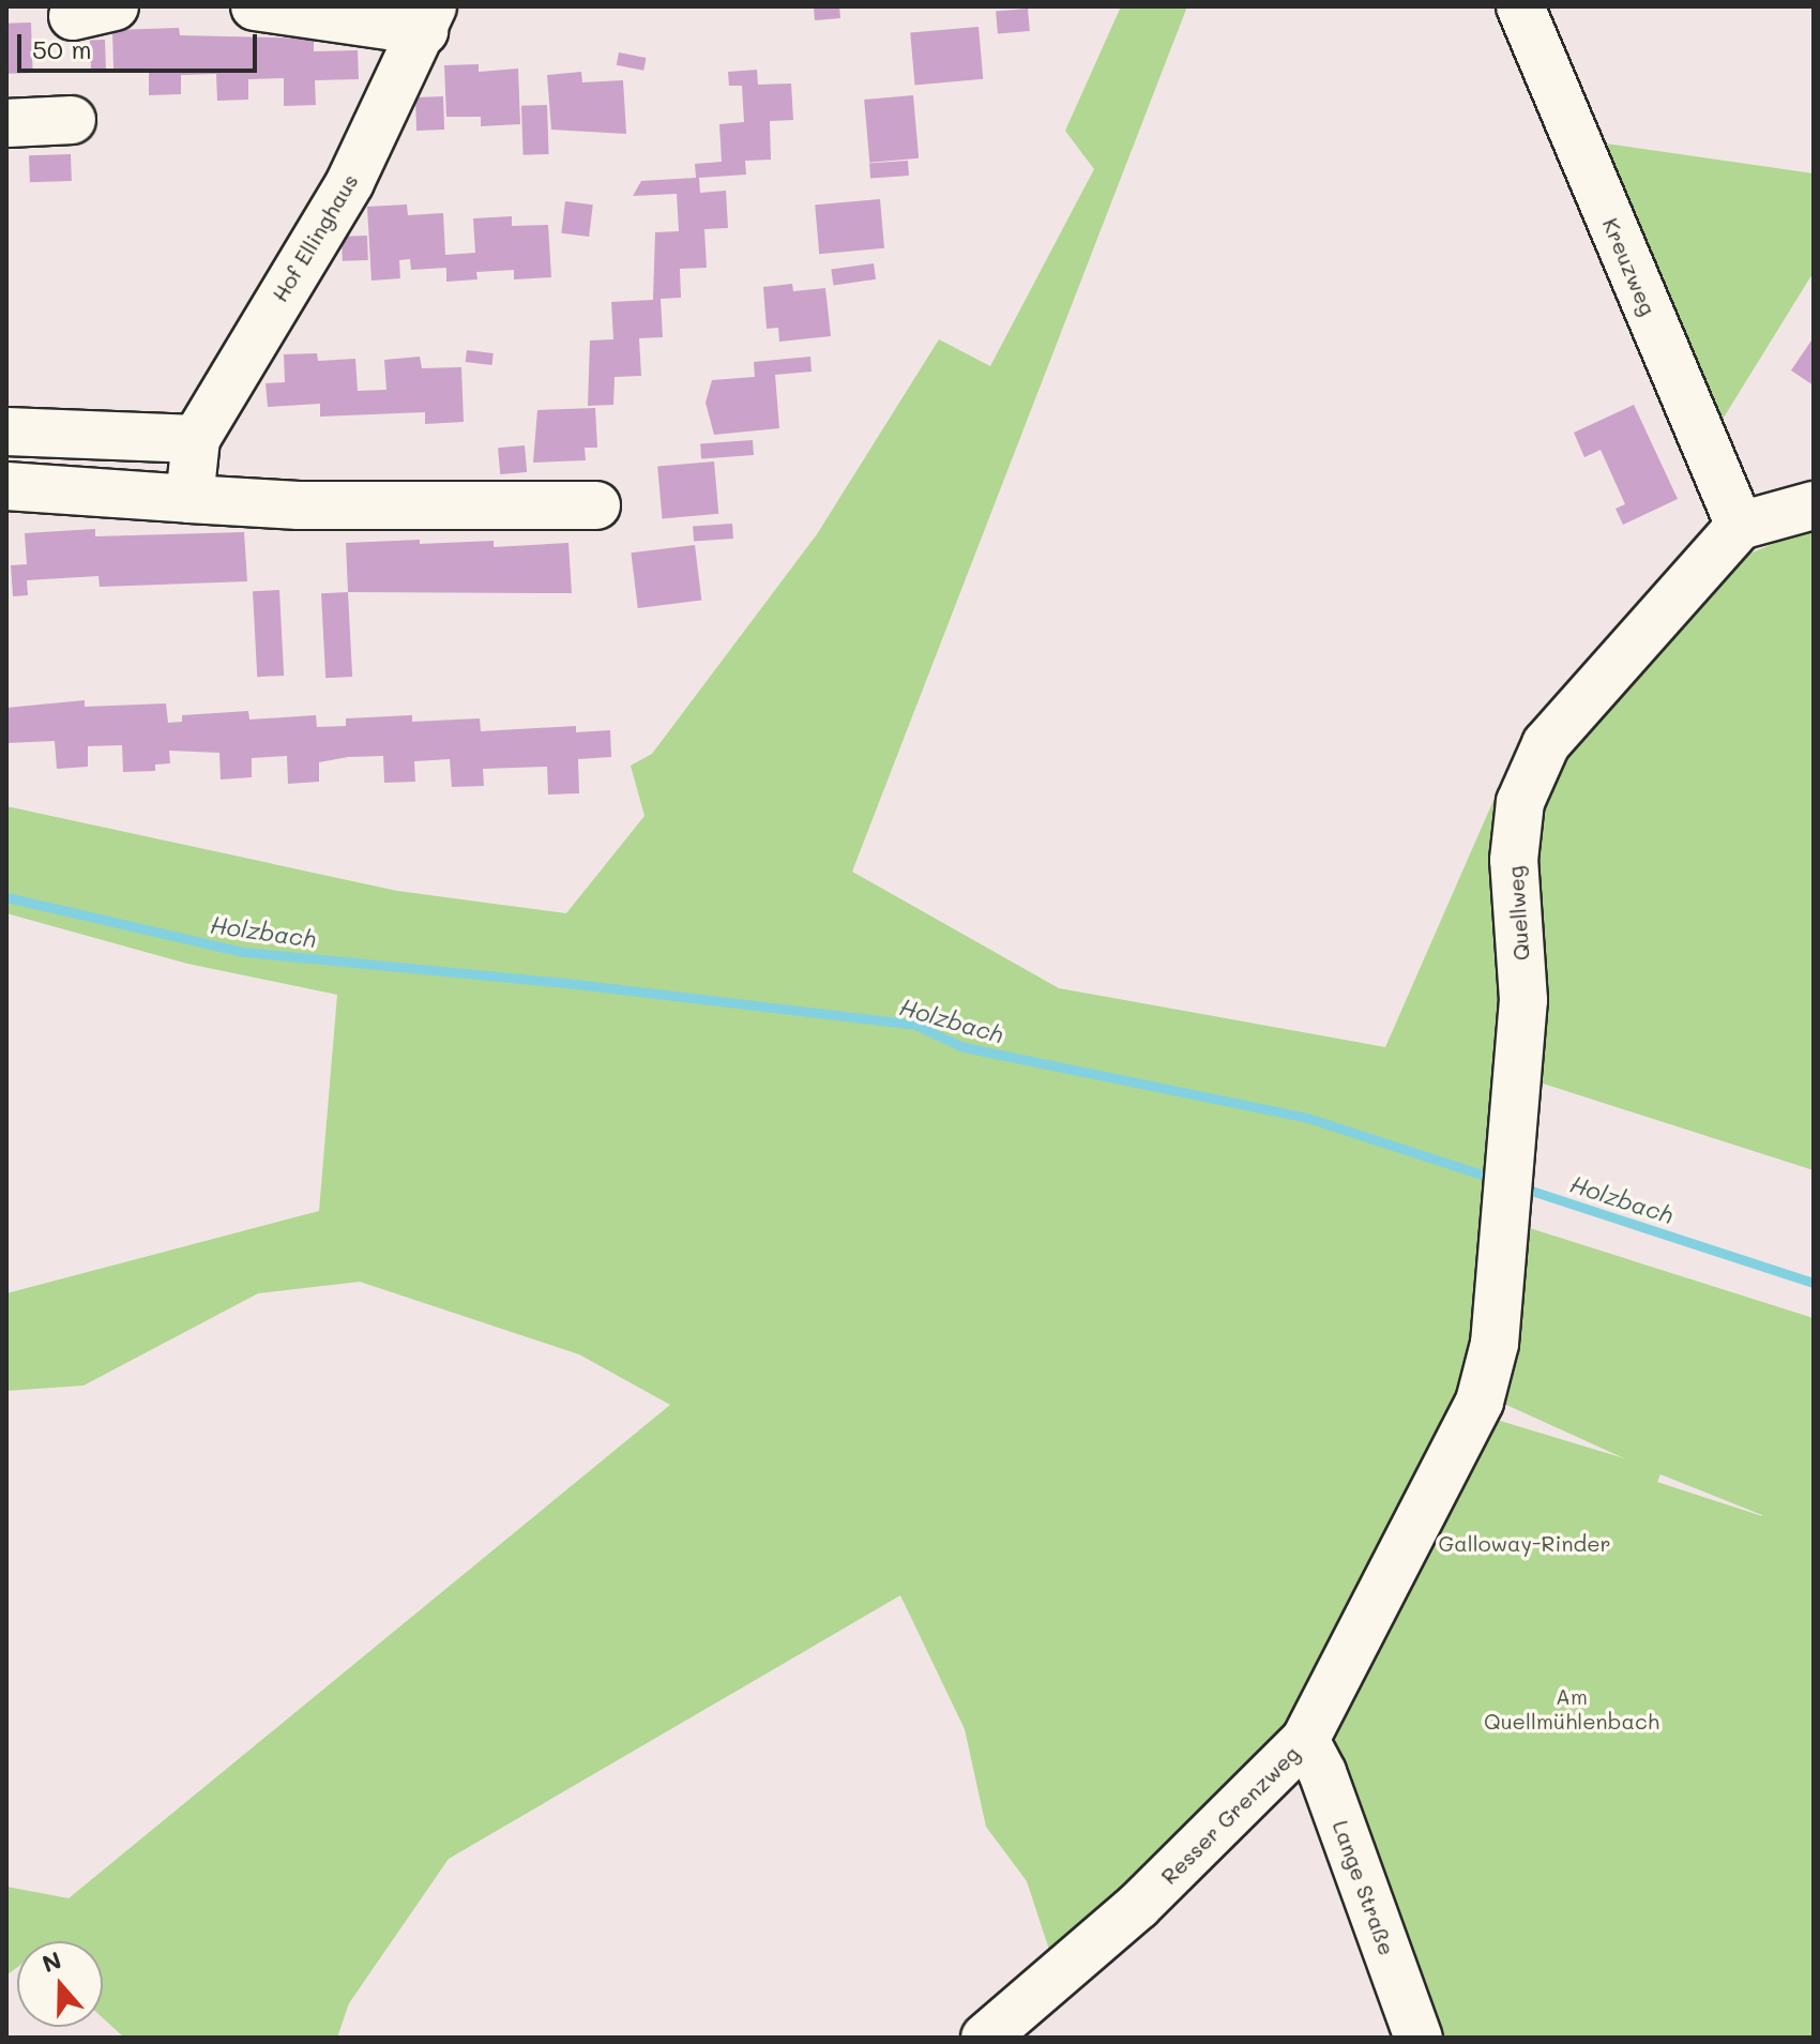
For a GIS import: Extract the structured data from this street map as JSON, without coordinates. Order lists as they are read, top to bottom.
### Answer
{
  "streets": {
    "street": [
      "Hof Ellinghaus",
      "Kreuzweg",
      "Quellweg",
      "Resser Grenzweg",
      "Lange Straße"
    ]
  },
  "crossings": [
    ["Kreuzweg", "Quellweg"],
    ["Quellweg", "Resser Grenzweg"],
    ["Resser Grenzweg", "Lange Straße"]
  ],
  "water": ["Holzbach"],
  "parks": ["Galloway-Rinder", "Am Quellmühlenbach"],
  "scale_bar": "50 m",
  "north": "top"
}
